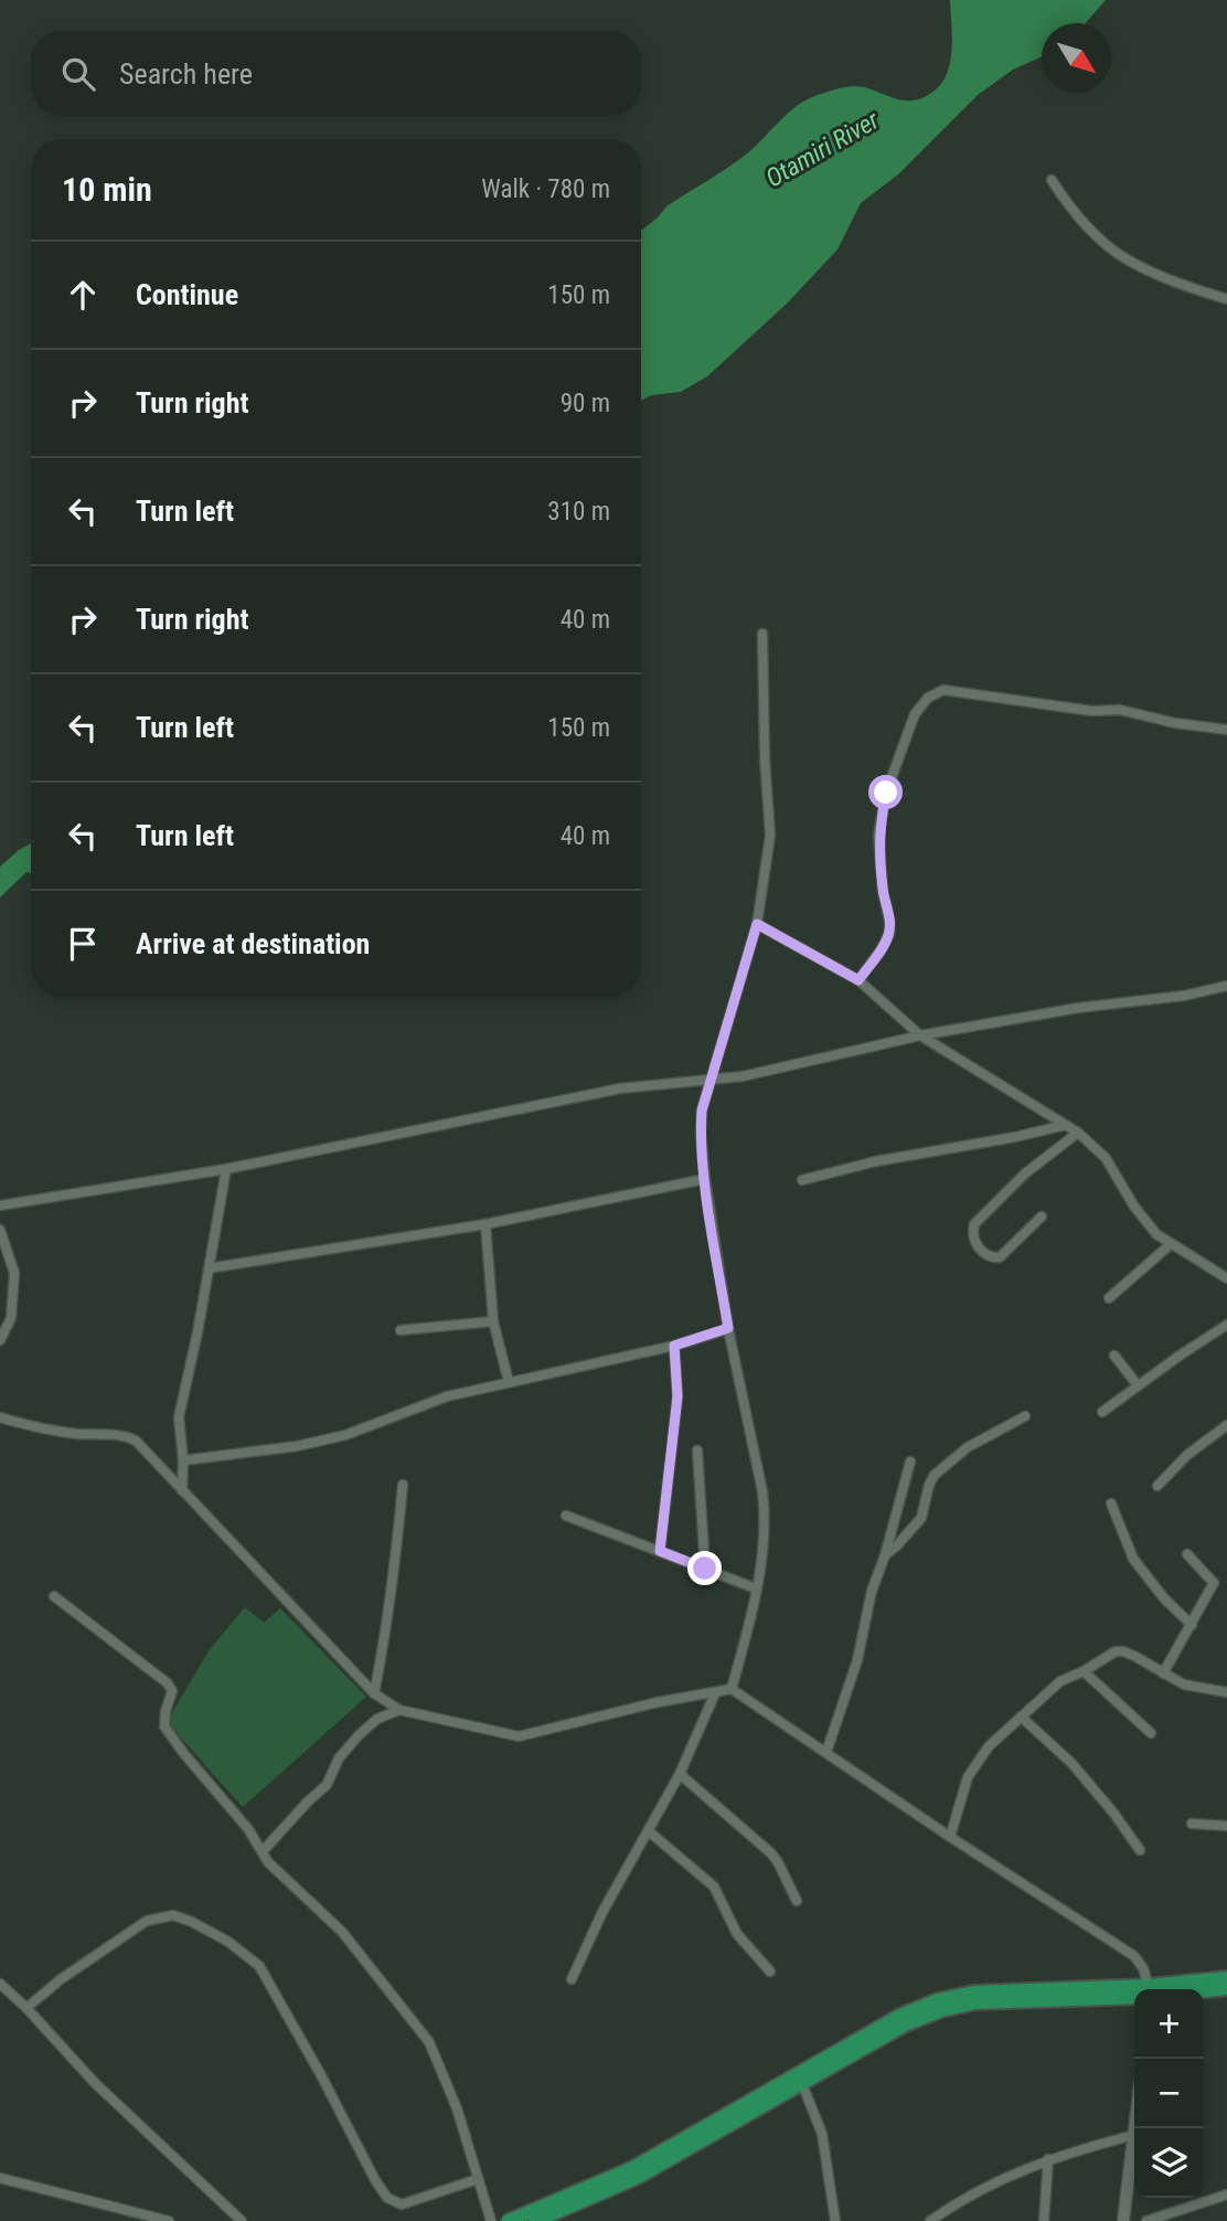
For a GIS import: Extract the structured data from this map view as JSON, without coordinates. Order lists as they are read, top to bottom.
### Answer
{
  "water": ["Otamiri River"],
  "north": "bottom right",
  "page": {
    "search": "Search here",
    "heading": ["10 min", "Walk · 780 m"],
    "list": [
      ["Continue", "150 m"],
      ["Turn right", "90 m"],
      ["Turn left", "310 m"],
      ["Turn right", "40 m"],
      ["Turn left", "150 m"],
      ["Turn left", "40 m"],
      "Arrive at destination"
    ],
    "map_buttons": ["+", "−"]
  }
}
